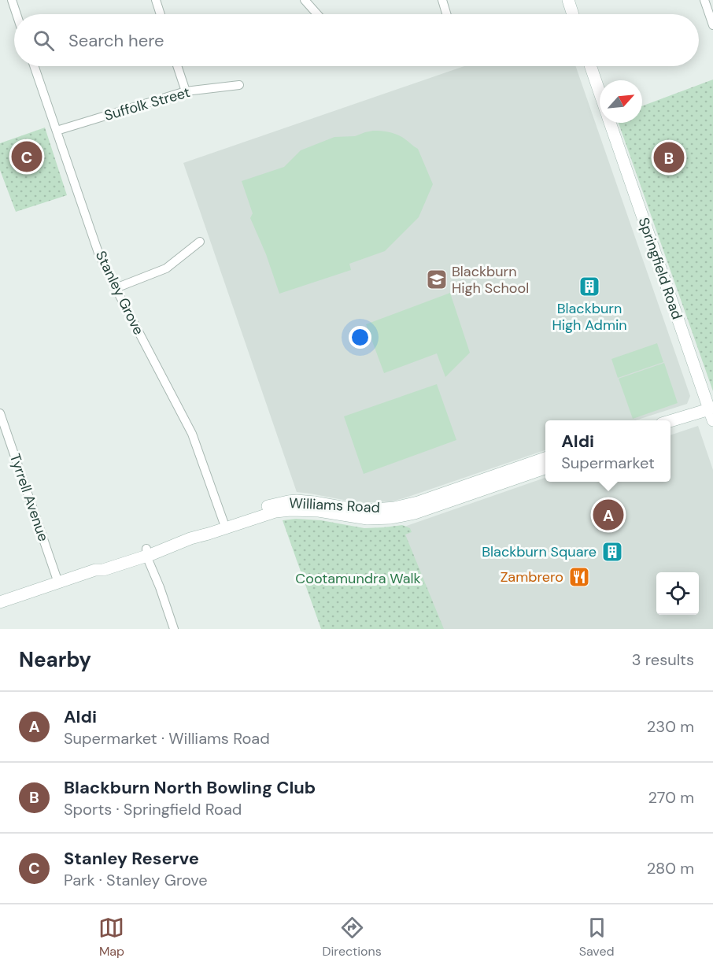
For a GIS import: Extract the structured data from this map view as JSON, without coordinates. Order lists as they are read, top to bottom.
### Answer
{
  "streets": {
    "main road": ["Springfield Road", "Williams Road"],
    "street": ["Suffolk Street", "Stanley Grove", "Tyrrell Avenue"]
  },
  "crossings": [
    ["Suffolk Street", "Stanley Grove"],
    ["Stanley Grove", "Williams Road"],
    ["Tyrrell Avenue", "Williams Road"]
  ],
  "parks": ["Cootamundra Walk"],
  "places": {
    "school or university": ["Blackburn High School"],
    "building": ["Blackburn High Admin", "Blackburn Square"],
    "restaurant": ["Zambrero"]
  },
  "north": "top right",
  "page": {
    "search": "Search here",
    "pins": ["C", "B", "A"],
    "popup": ["Aldi", "Supermarket"],
    "heading": ["Nearby", "3 results"],
    "list": [
      {
        "mark": "A",
        "name": "Aldi",
        "note": "Supermarket · Williams Road",
        "value": "230 m"
      },
      {
        "mark": "B",
        "name": "Blackburn North Bowling Club",
        "note": "Sports · Springfield Road",
        "value": "270 m"
      },
      {
        "mark": "C",
        "name": "Stanley Reserve",
        "note": "Park · Stanley Grove",
        "value": "280 m"
      }
    ],
    "nav": ["Map", "Directions", "Saved"]
  }
}
